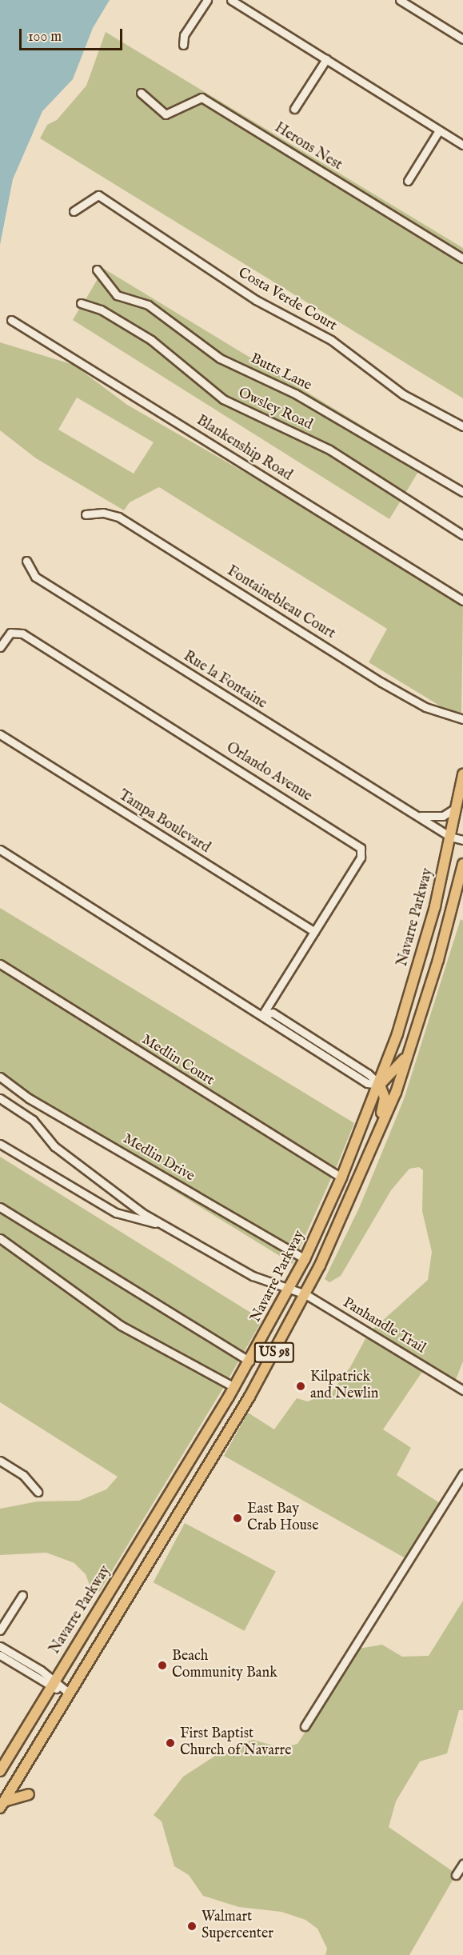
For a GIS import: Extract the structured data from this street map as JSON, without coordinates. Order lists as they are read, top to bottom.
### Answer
{
  "streets": {
    "highway": ["Navarre Parkway", "US 98"],
    "street": [
      "Herons Nest",
      "Costa Verde Court",
      "Butts Lane",
      "Owsley Road",
      "Blankenship Road",
      "Fontainebleau Court",
      "Rue la Fontaine",
      "Orlando Avenue",
      "Tampa Boulevard",
      "Medlin Court",
      "Medlin Drive",
      "Panhandle Trail"
    ]
  },
  "crossings": [
    ["Rue la Fontaine", "Navarre Parkway"],
    ["Orlando Avenue", "Tampa Boulevard"],
    ["Navarre Parkway", "Medlin Court"],
    ["Navarre Parkway", "Medlin Drive"],
    ["Navarre Parkway", "Panhandle Trail"],
    ["Panhandle Trail", "US 98"]
  ],
  "places": [
    "Kilpatrick and Newlin",
    "East Bay Crab House",
    "Beach Community Bank",
    "First Baptist Church of Navarre",
    "Walmart Supercenter"
  ],
  "scale_bar": "100 m"
}
